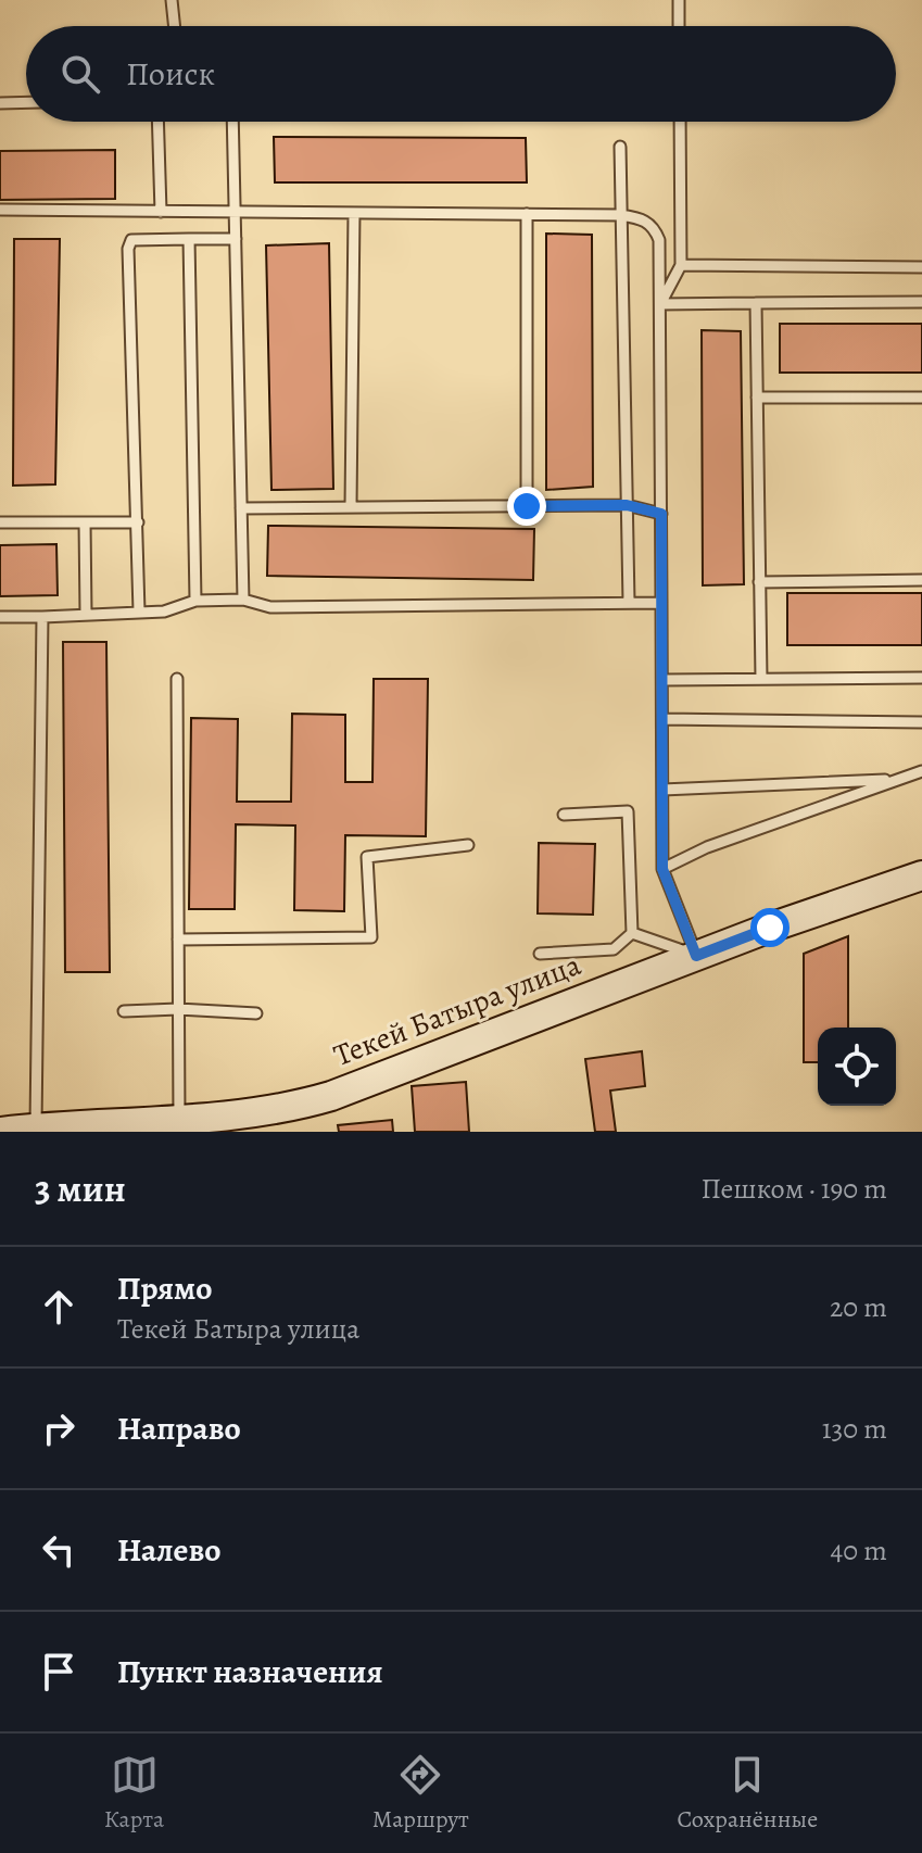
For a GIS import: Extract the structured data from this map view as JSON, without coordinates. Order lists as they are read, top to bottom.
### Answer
{
  "streets": {
    "street": ["Текей Батыра улица"]
  },
  "page": {
    "search": "Поиск",
    "heading": ["3 мин", "Пешком · 190 m"],
    "list": [
      ["Прямо", "Текей Батыра улица", "20 m"],
      ["Направо", "130 m"],
      ["Налево", "40 m"],
      "Пункт назначения"
    ],
    "nav": ["Карта", "Маршрут", "Сохранённые"]
  }
}
